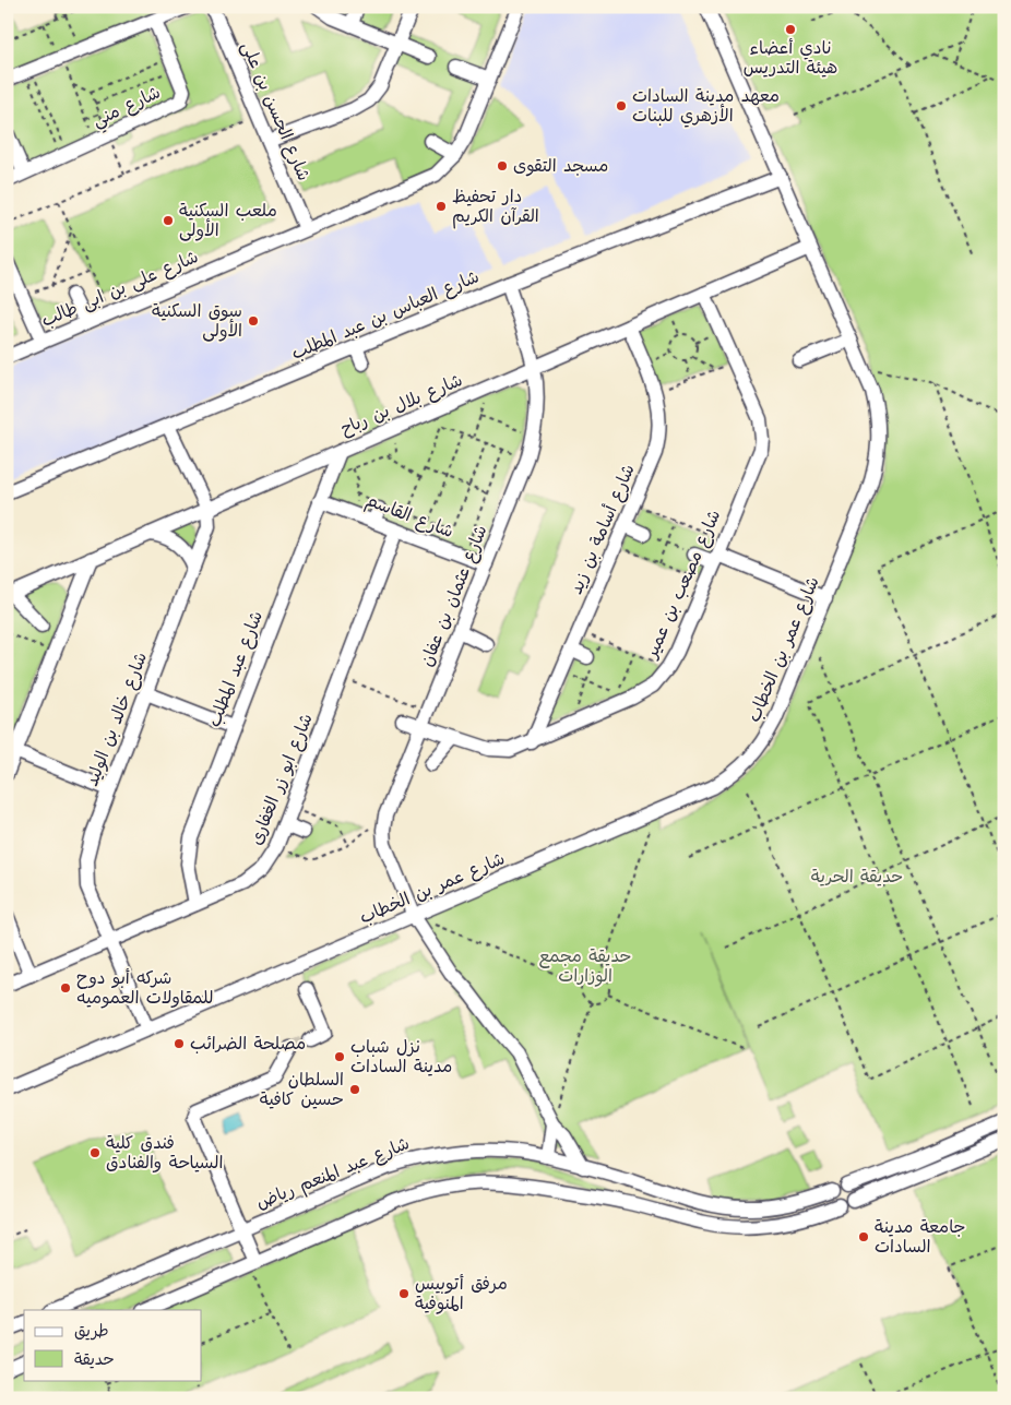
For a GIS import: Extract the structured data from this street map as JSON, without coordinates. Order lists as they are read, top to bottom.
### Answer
{
  "streets": {
    "street": [
      "شارع مني",
      "شارع الحسن بن على",
      "شارع على بن ابى طالب",
      "شارع العباس بن عبد المطلب",
      "شارع بلال بن رباح",
      "شارع القاسم",
      "شارع أسامة بن زيد",
      "شارع مصعب بن عمير",
      "شارع عثمان بن عفان",
      "شارع عمر بن الخطاب",
      "شارع عبد المطلب",
      "شارع خالد بن الوليد",
      "شارع ابو زر الغفارى",
      "شارع عبد المنعم رياض"
    ]
  },
  "crossings": [
    ["شارع الحسن بن على", "شارع على بن ابى طالب"],
    ["شارع العباس بن عبد المطلب", "شارع عثمان بن عفان"],
    ["شارع العباس بن عبد المطلب", "شارع عمر بن الخطاب"],
    ["شارع بلال بن رباح", "شارع أسامة بن زيد"],
    ["شارع بلال بن رباح", "شارع مصعب بن عمير"],
    ["شارع بلال بن رباح", "شارع عثمان بن عفان"],
    ["شارع بلال بن رباح", "شارع عمر بن الخطاب"],
    ["شارع بلال بن رباح", "شارع عبد المطلب"],
    ["شارع بلال بن رباح", "شارع خالد بن الوليد"],
    ["شارع القاسم", "شارع عثمان بن عفان"],
    ["شارع القاسم", "شارع عبد المطلب"],
    ["شارع القاسم", "شارع ابو زر الغفارى"],
    ["شارع أسامة بن زيد", "شارع مصعب بن عمير"],
    ["شارع مصعب بن عمير", "شارع عثمان بن عفان"],
    ["شارع عثمان بن عفان", "شارع عمر بن الخطاب"],
    ["شارع عثمان بن عفان", "شارع عبد المنعم رياض"],
    ["شارع عمر بن الخطاب", "شارع خالد بن الوليد"],
    ["شارع عبد المطلب", "شارع ابو زر الغفارى"],
    ["شارع خالد بن الوليد", "شارع ابو زر الغفارى"]
  ],
  "parks": ["حديقة الحرية", "حديقة مجمع الوزارات"],
  "places": [
    "نادي أعضاء هيئة التدريس",
    "معهد مدينة السادات الأزهري للبنات",
    "مسجد التقوى",
    "دار تحفيظ القرآن الكريم",
    "ملعب السكنية الأولى",
    "سوق السكنية الأولى",
    "شركه أبو دوح للمقاولات العموميه",
    "مصلحة الضرائب",
    "نزل شباب مدينة السادات",
    "السلطان حسين كافية",
    "فندق كلية السياحة والفنادق",
    "جامعة مدينة السادات",
    "مرفق أتوبيس المنوفية"
  ],
  "legend": ["طريق", "حديقة"]
}
